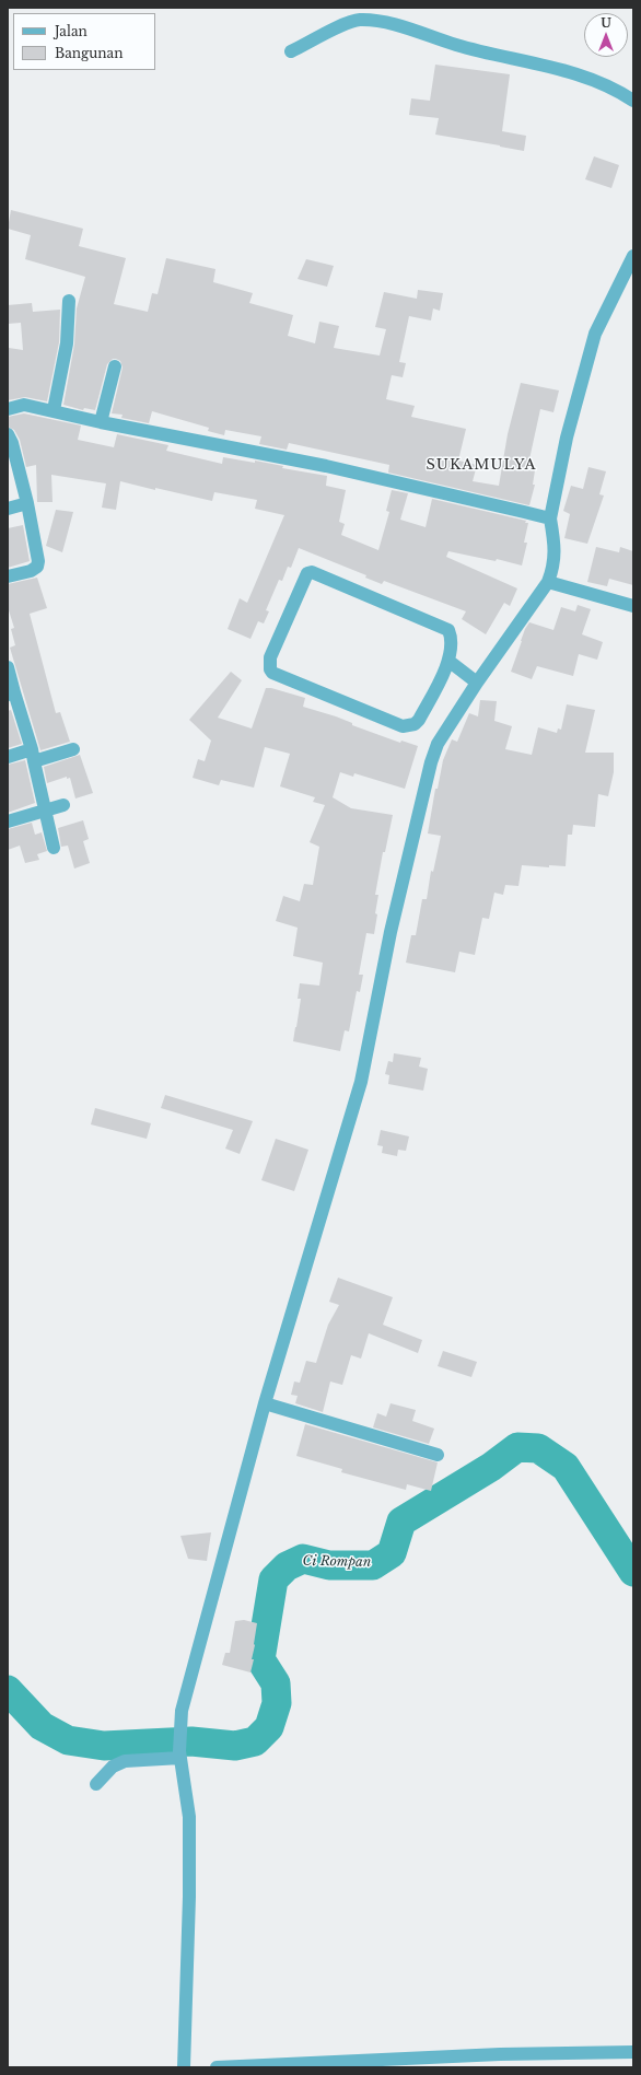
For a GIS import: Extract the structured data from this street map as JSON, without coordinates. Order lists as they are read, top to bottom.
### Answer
{
  "districts": ["SUKAMULYA"],
  "water": ["Ci Rompan"],
  "legend": ["Jalan", "Bangunan"],
  "north": "top"
}
